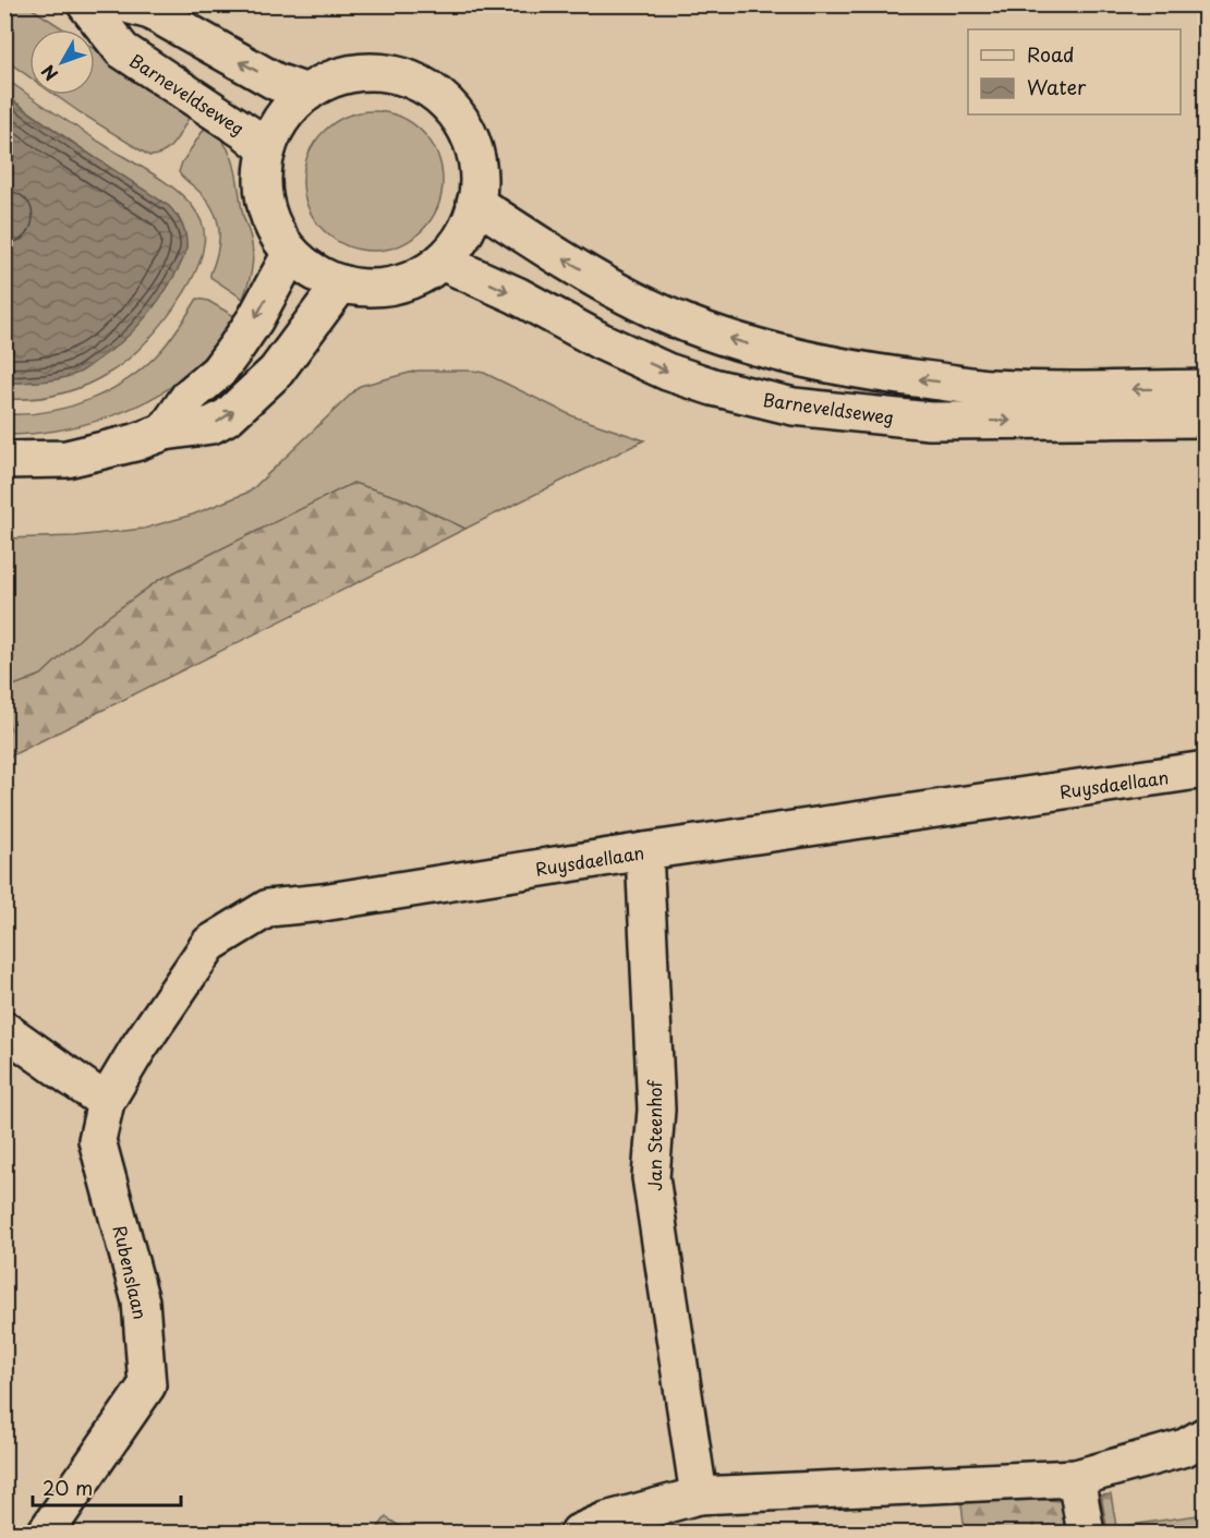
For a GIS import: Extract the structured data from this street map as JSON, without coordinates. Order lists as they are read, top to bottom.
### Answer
{
  "streets": {
    "street": [
      "Barneveldseweg",
      "Ruysdaellaan",
      "Jan Steenhof",
      "Rubenslaan"
    ]
  },
  "crossings": [
    ["Ruysdaellaan", "Jan Steenhof"],
    ["Ruysdaellaan", "Rubenslaan"]
  ],
  "legend": ["Road", "Water"],
  "scale_bar": "20 m",
  "north": "bottom left"
}
